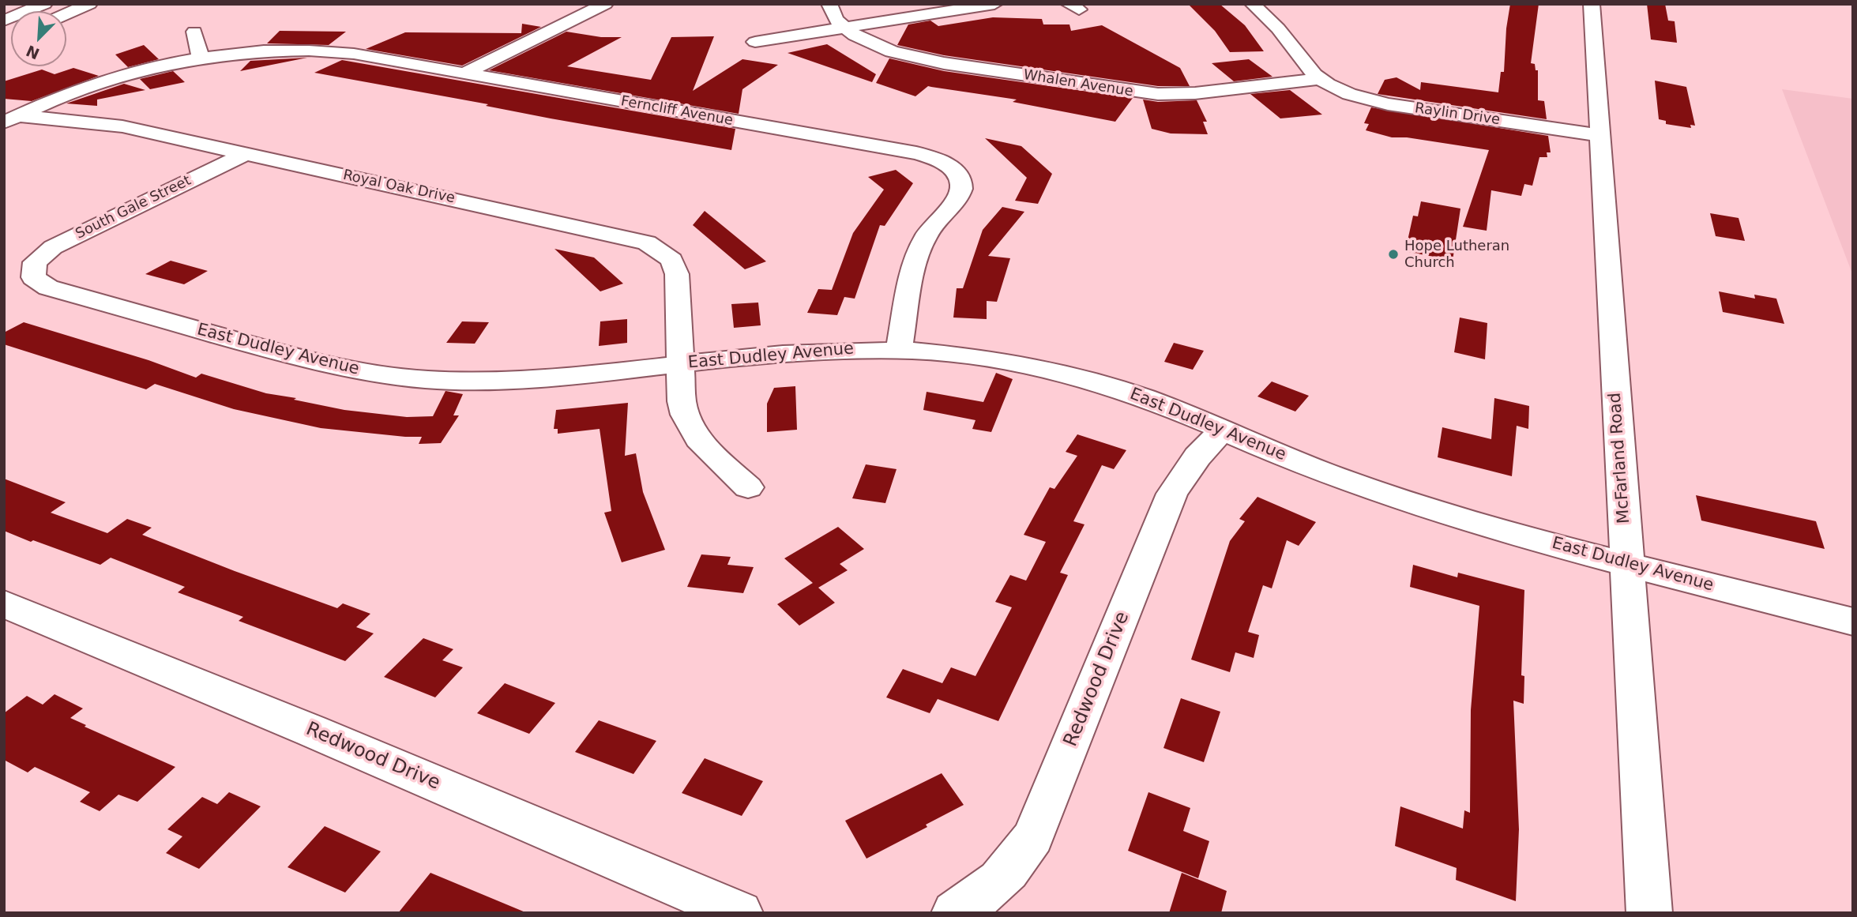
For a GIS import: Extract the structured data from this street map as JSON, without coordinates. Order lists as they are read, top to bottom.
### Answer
{
  "streets": {
    "main road": [
      "Whalen Avenue",
      "Ferncliff Avenue",
      "Raylin Drive",
      "Royal Oak Drive",
      "South Gale Street",
      "East Dudley Avenue",
      "McFarland Road",
      "Redwood Drive"
    ]
  },
  "crossings": [
    ["Whalen Avenue", "Raylin Drive"],
    ["Ferncliff Avenue", "Royal Oak Drive"],
    ["Ferncliff Avenue", "East Dudley Avenue"],
    ["Raylin Drive", "McFarland Road"],
    ["Royal Oak Drive", "South Gale Street"],
    ["Royal Oak Drive", "East Dudley Avenue"],
    ["South Gale Street", "East Dudley Avenue"],
    ["East Dudley Avenue", "McFarland Road"],
    ["East Dudley Avenue", "Redwood Drive"]
  ],
  "places": ["Hope Lutheran Church"],
  "north": "bottom left"
}
